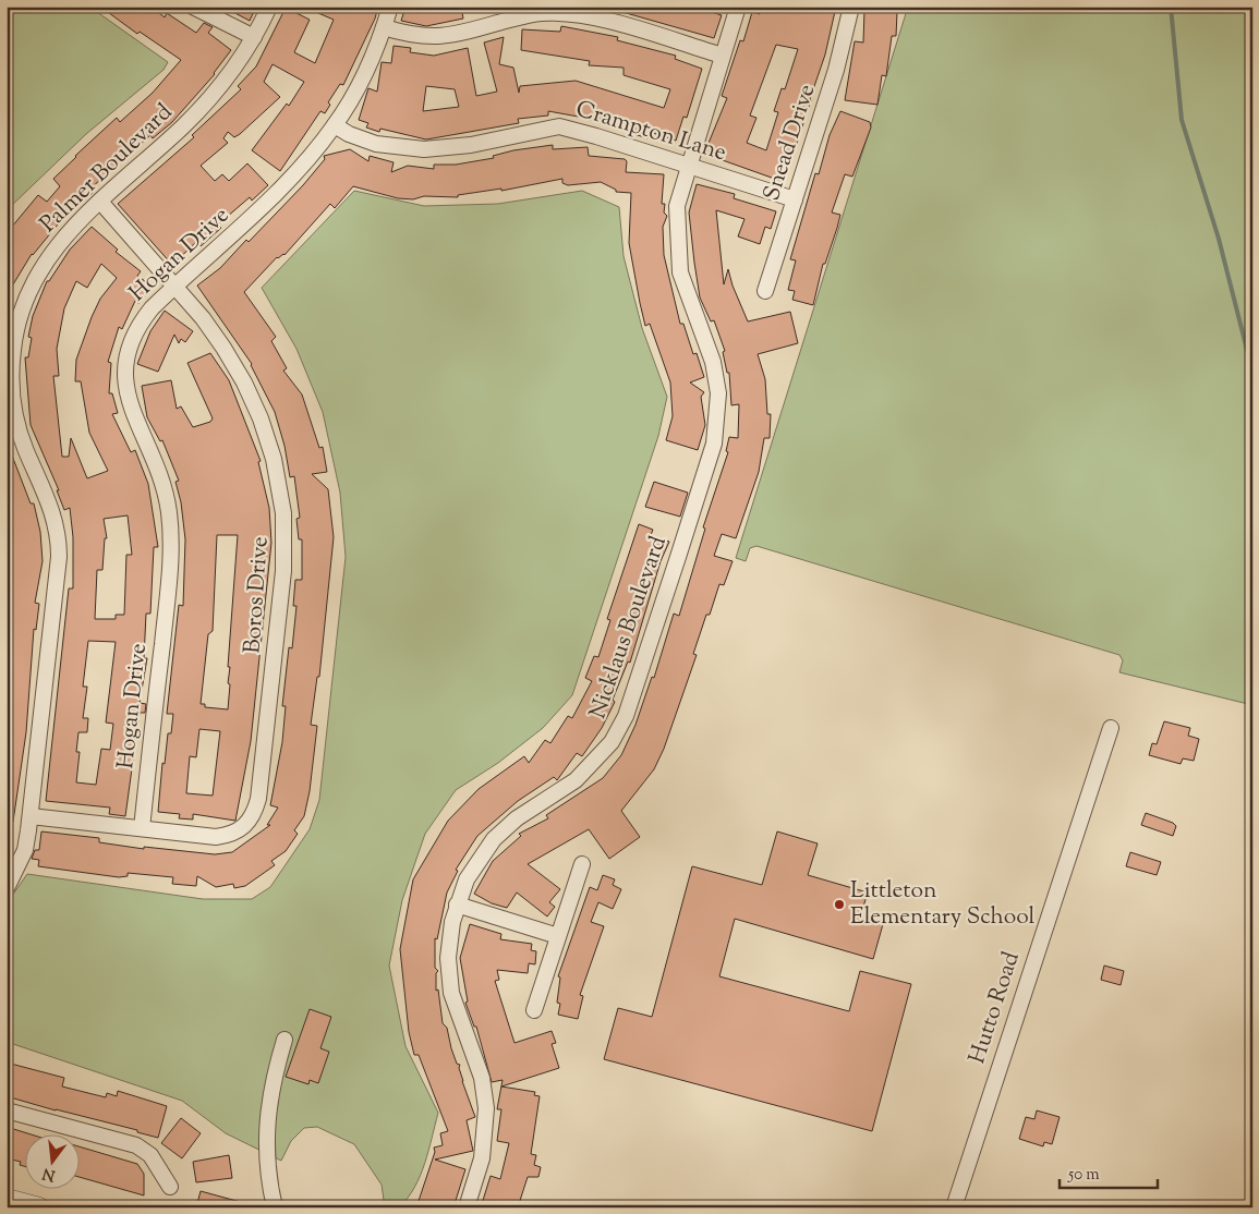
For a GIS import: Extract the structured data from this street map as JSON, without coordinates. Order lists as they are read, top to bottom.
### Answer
{
  "streets": {
    "street": [
      "Crampton Lane",
      "Snead Drive",
      "Palmer Boulevard",
      "Hogan Drive",
      "Boros Drive",
      "Nicklaus Boulevard",
      "Hutto Road"
    ]
  },
  "crossings": [
    ["Crampton Lane", "Snead Drive"],
    ["Crampton Lane", "Hogan Drive"],
    ["Crampton Lane", "Nicklaus Boulevard"],
    ["Palmer Boulevard", "Boros Drive"],
    ["Hogan Drive", "Boros Drive"]
  ],
  "places": ["Littleton Elementary School"],
  "scale_bar": "50 m",
  "north": "bottom"
}
